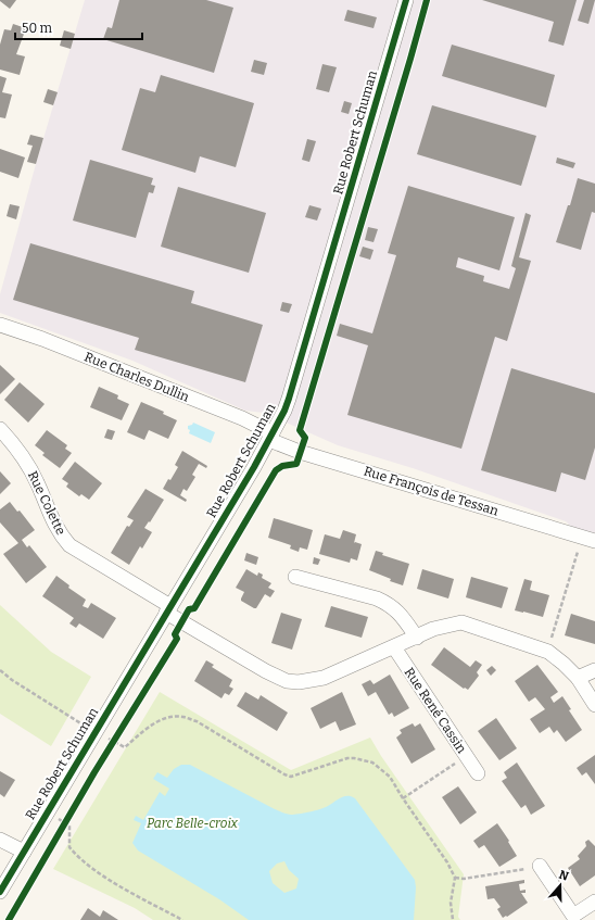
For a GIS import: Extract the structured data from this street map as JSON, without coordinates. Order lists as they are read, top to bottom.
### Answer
{
  "streets": {
    "street": [
      "Rue Robert Schuman",
      "Rue Charles Dullin",
      "Rue François de Tessan",
      "Rue Colette",
      "Rue René Cassin"
    ]
  },
  "crossings": [
    ["Rue Robert Schuman", "Rue Charles Dullin"],
    ["Rue Robert Schuman", "Rue François de Tessan"],
    ["Rue Robert Schuman", "Rue Colette"],
    ["Rue Charles Dullin", "Rue François de Tessan"]
  ],
  "parks": ["Parc Belle-croix"],
  "scale_bar": "50 m",
  "north": "top"
}
